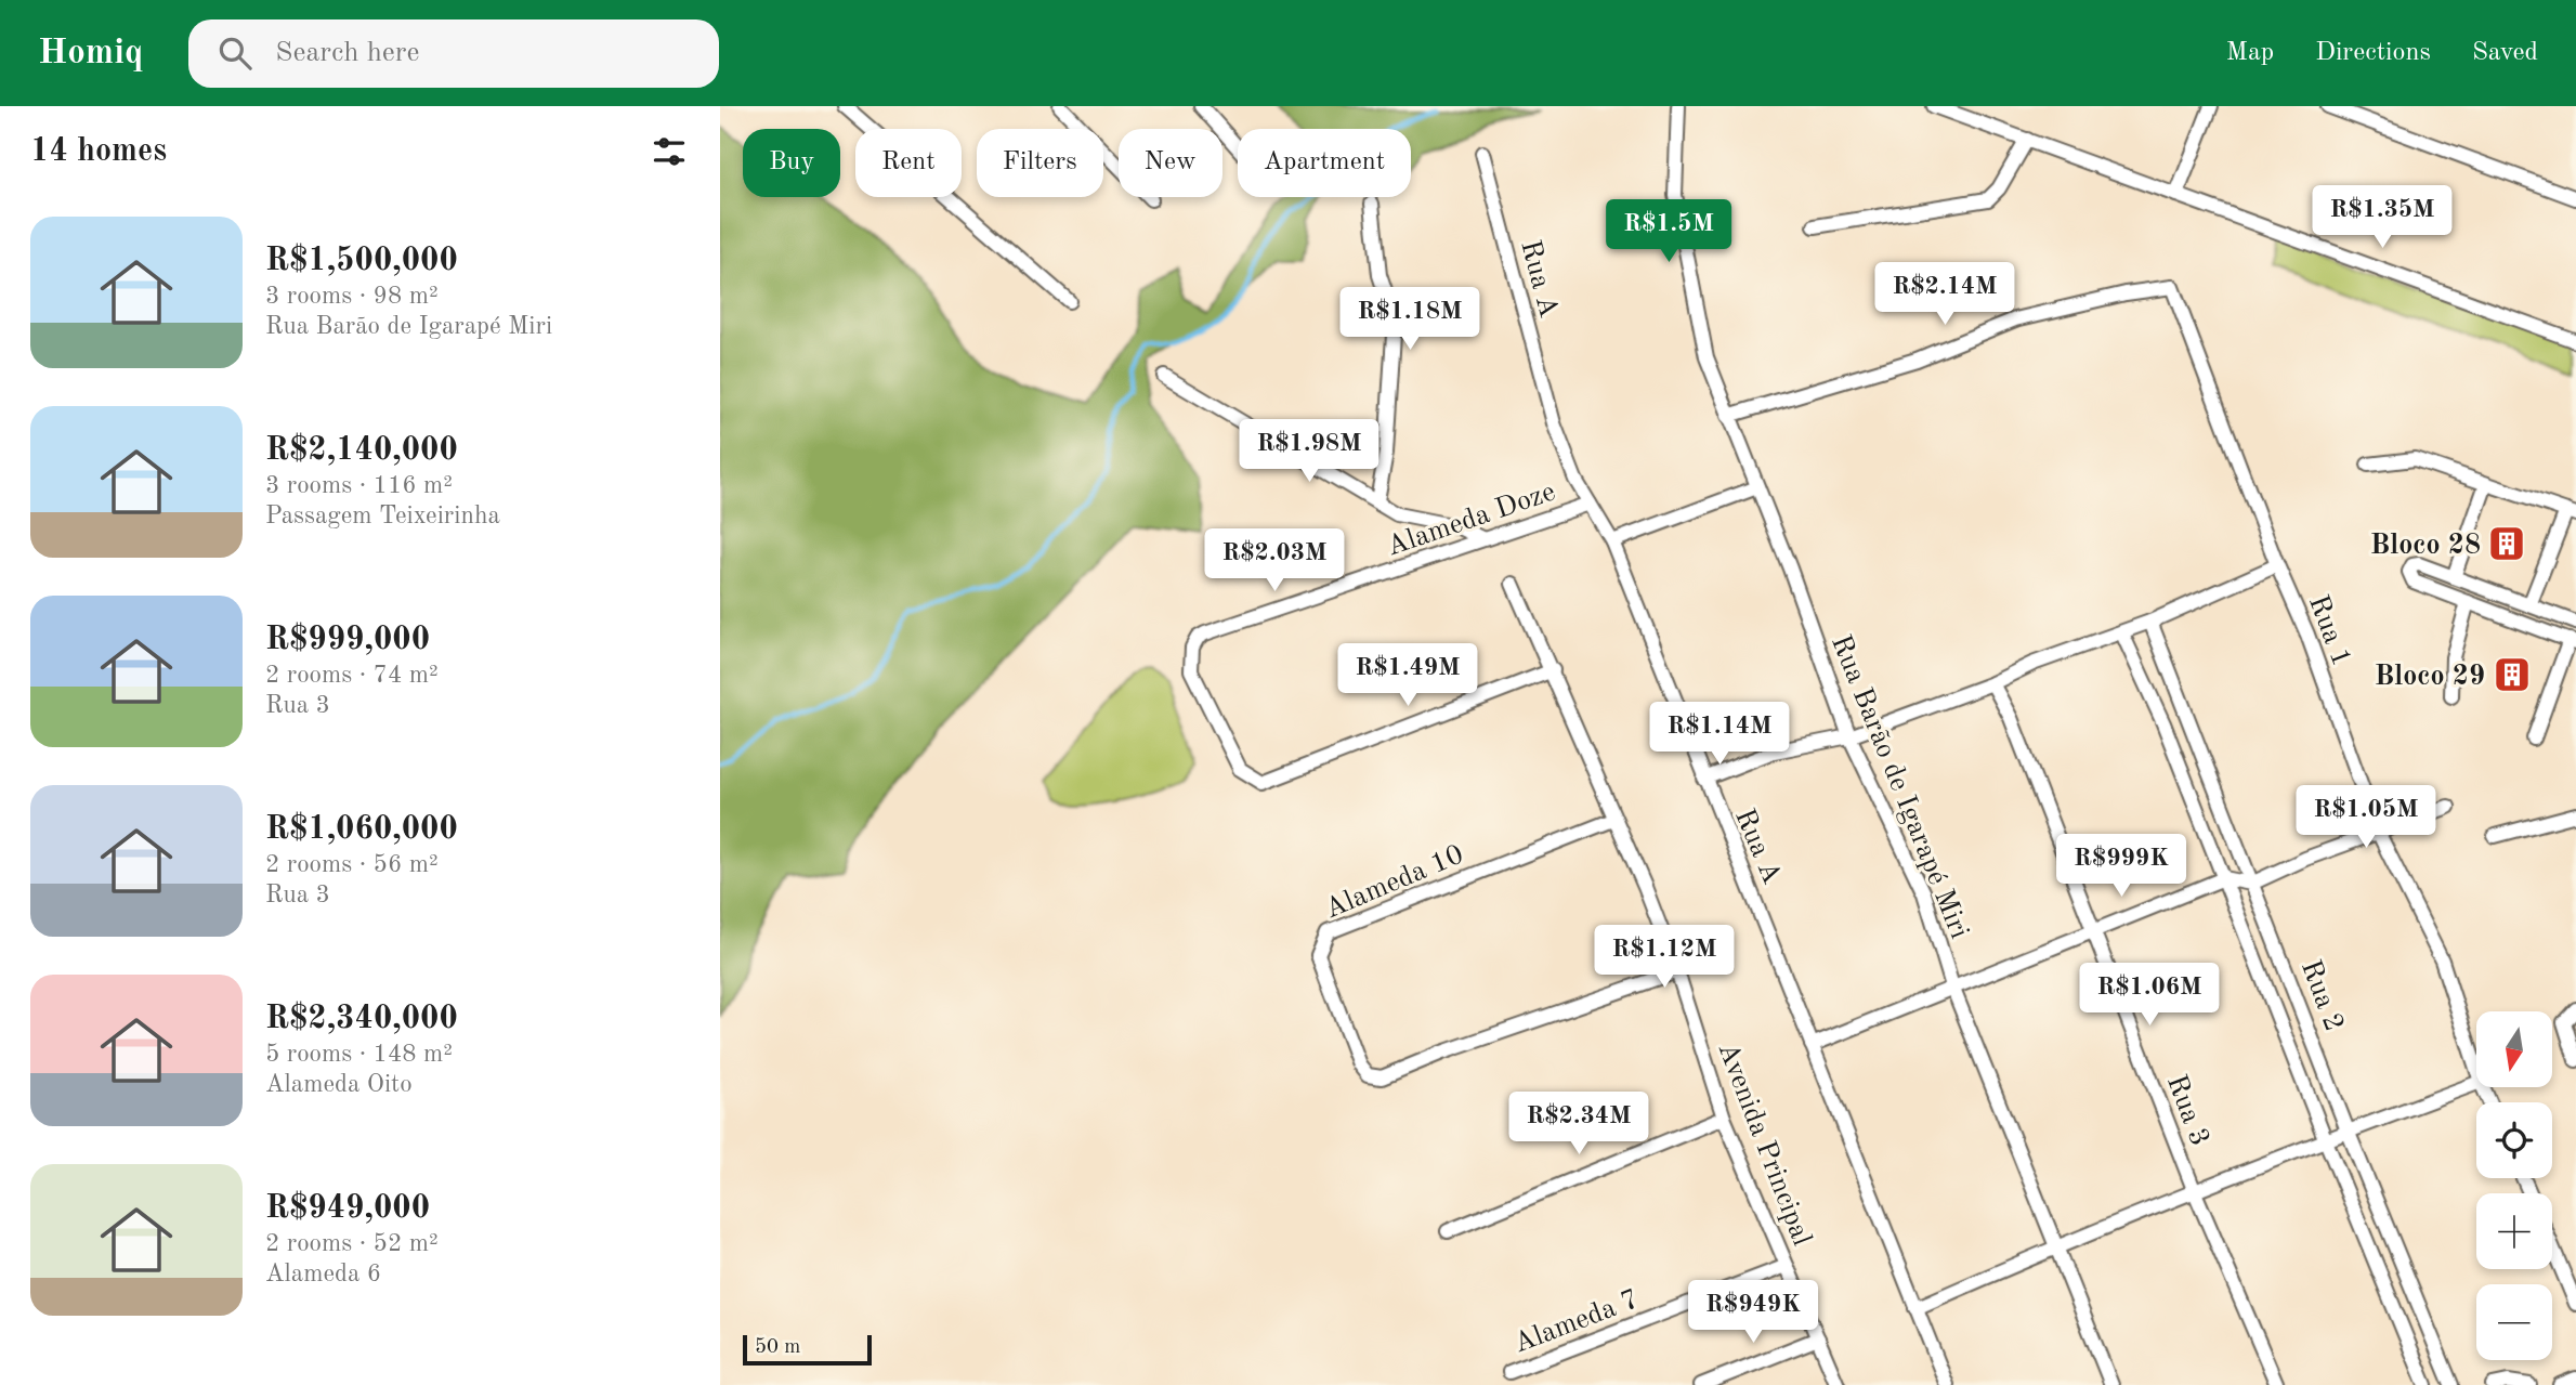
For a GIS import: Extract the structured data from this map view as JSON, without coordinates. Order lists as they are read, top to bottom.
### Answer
{
  "streets": {
    "street": [
      "Rua A",
      "Alameda Doze",
      "Rua 1",
      "Rua Barão de Igarapé Miri",
      "Alameda 10",
      "Rua 2",
      "Rua 3",
      "Avenida Principal",
      "Alameda 7"
    ]
  },
  "crossings": [
    ["Rua A", "Alameda Doze"],
    ["Alameda Doze", "Avenida Principal"],
    ["Rua 1", "Rua Barão de Igarapé Miri"],
    ["Alameda 10", "Avenida Principal"],
    ["Avenida Principal", "Alameda 7"]
  ],
  "places": {
    "building": ["Bloco 28", "Bloco 29"]
  },
  "scale_bar": "50 m",
  "north": "bottom",
  "page": {
    "header": "Homiq",
    "search": "Search here",
    "nav": ["Map", "Directions", "Saved"],
    "heading": "14 homes",
    "chip": [
      "Buy",
      "Rent",
      "Filters",
      "New",
      "Apartment"
    ],
    "price": [
      "R$1.35M",
      "R$1.5M",
      "R$2.14M",
      "R$1.18M",
      "R$1.98M",
      "R$2.03M",
      "R$1.49M",
      "R$1.14M",
      "R$1.05M",
      "R$999K",
      "R$1.12M",
      "R$1.06M",
      "R$2.34M",
      "R$949K"
    ],
    "list": [
      {
        "name": "R$1,500,000",
        "note": "3 rooms · 98 m² · Rua Barão de Igarapé Miri"
      },
      {
        "name": "R$2,140,000",
        "note": "3 rooms · 116 m² · Passagem Teixeirinha"
      },
      {
        "name": "R$999,000",
        "note": "2 rooms · 74 m² · Rua 3"
      },
      {
        "name": "R$1,060,000",
        "note": "2 rooms · 56 m² · Rua 3"
      },
      {
        "name": "R$2,340,000",
        "note": "5 rooms · 148 m² · Alameda Oito"
      },
      {
        "name": "R$949,000",
        "note": "2 rooms · 52 m² · Alameda 6"
      }
    ],
    "map_buttons": ["+", "−"],
    "scale": "50 m"
  }
}
